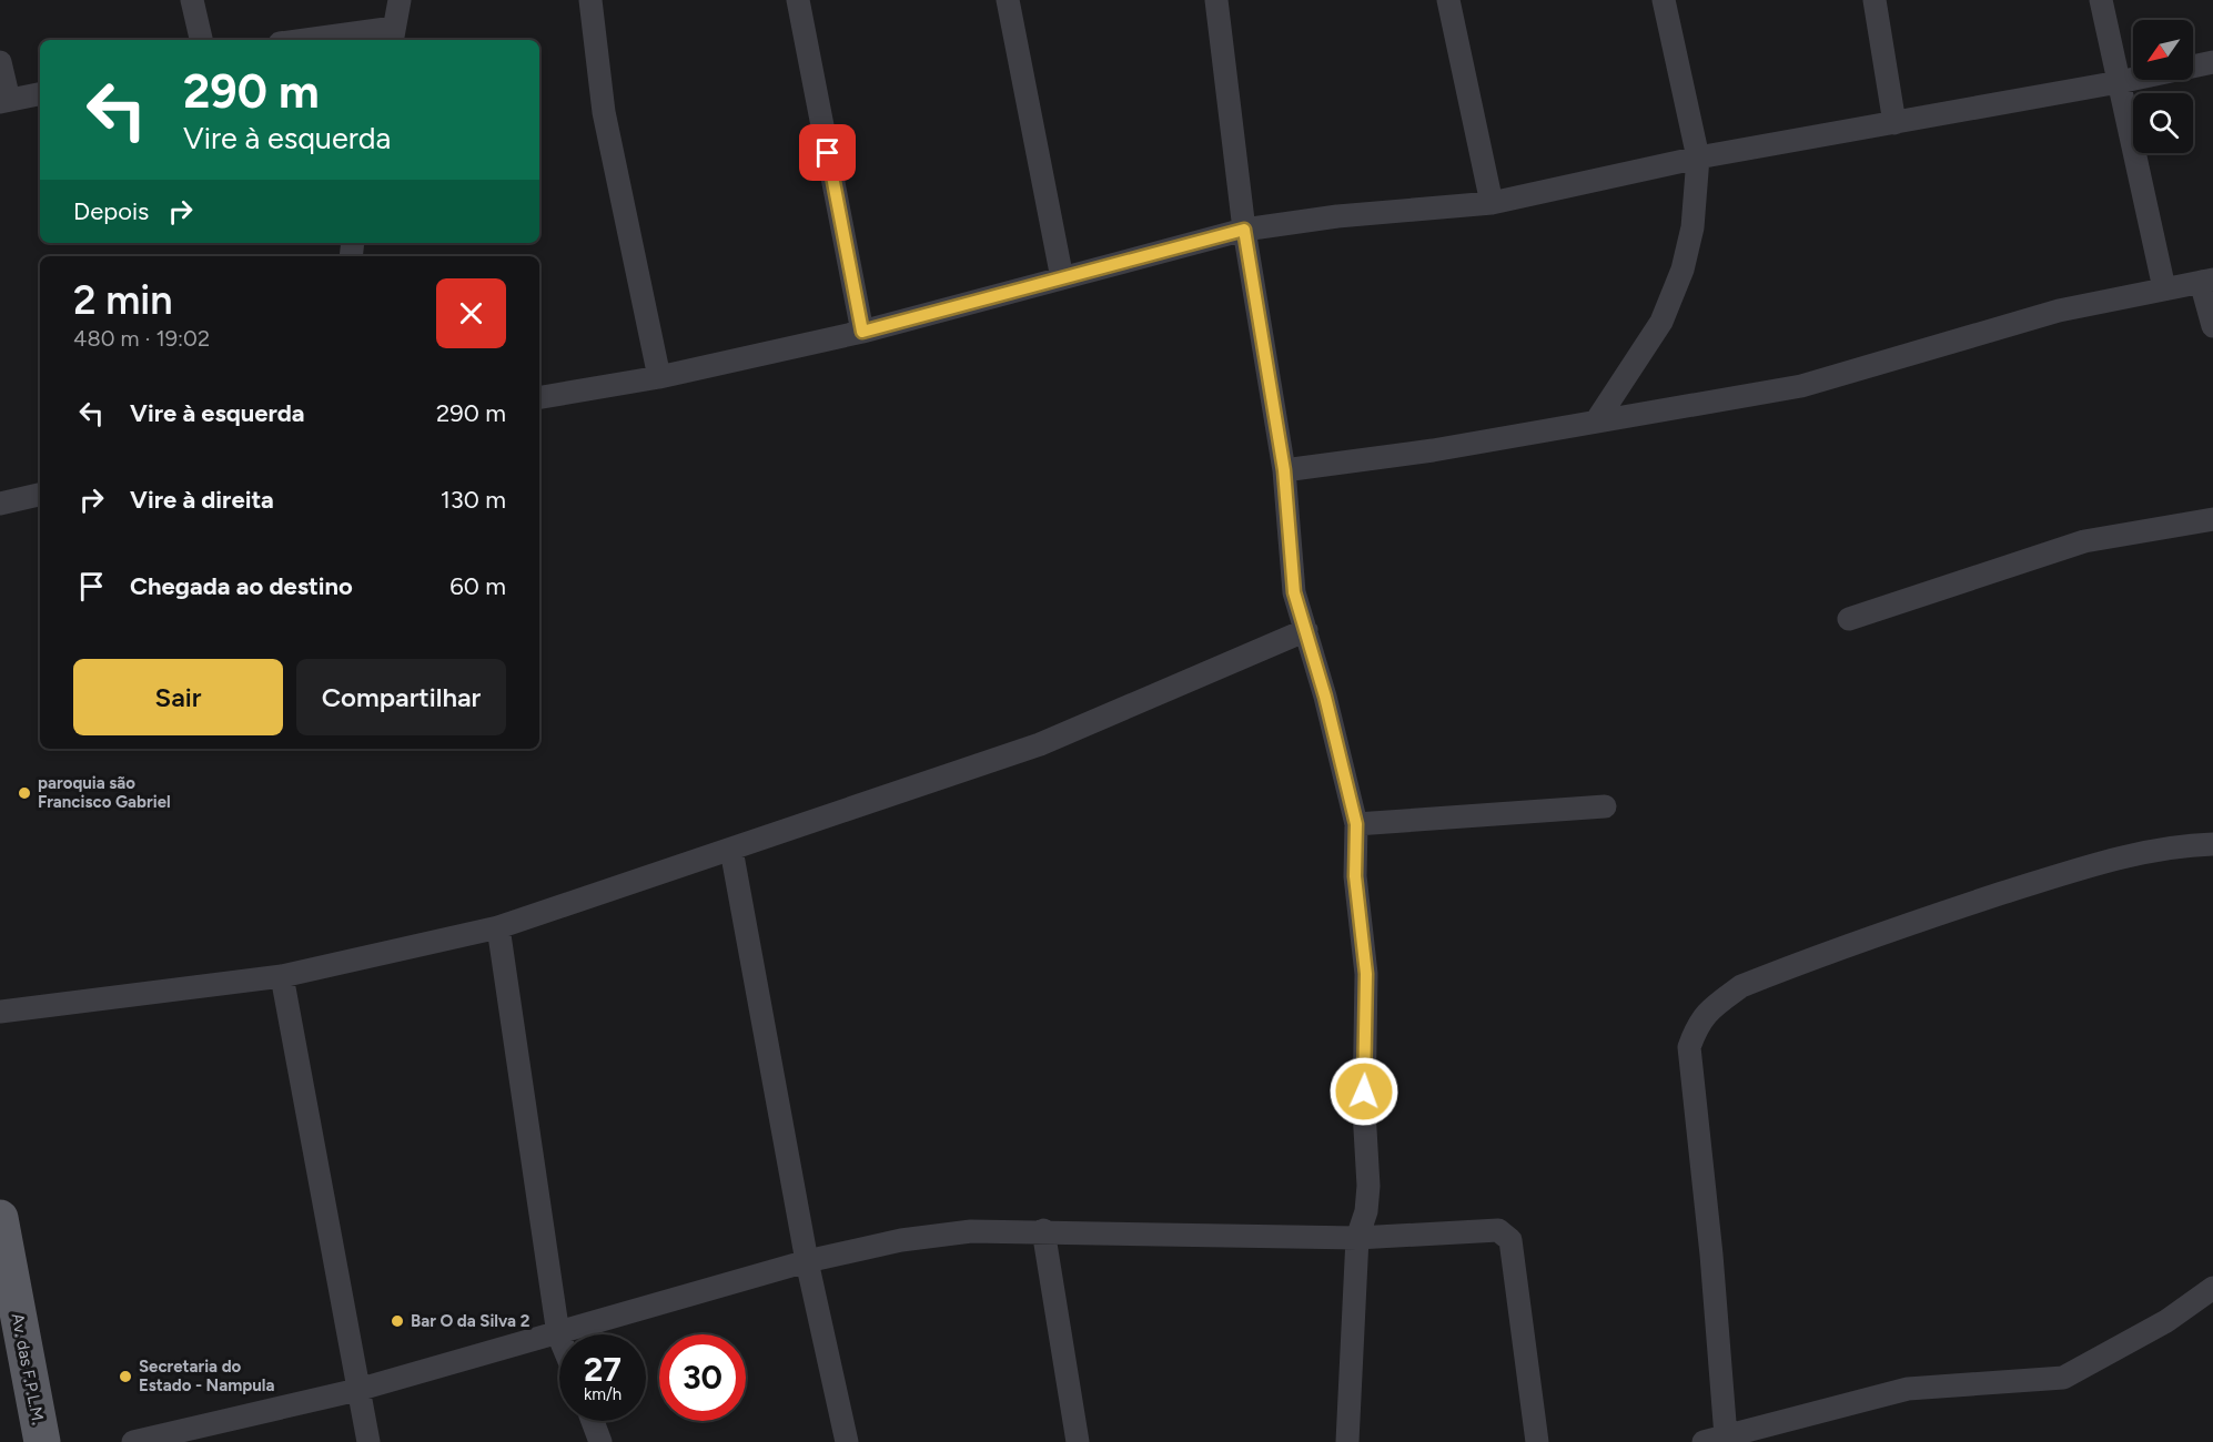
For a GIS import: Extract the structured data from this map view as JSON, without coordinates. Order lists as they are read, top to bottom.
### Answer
{
  "streets": {
    "main road": ["Av. das F.P.L.M."]
  },
  "places": ["paroquia são Francisco Gabriel", "Bar O da Silva 2", "Secretaria do Estado - Nampula"],
  "north": "bottom left",
  "page": {
    "turn": ["290 m", "Vire à esquerda"],
    "then": "Depois",
    "heading": ["2 min", "480 m · 19:02"],
    "list": [
      {
        "name": "Vire à esquerda",
        "value": "290 m"
      },
      {
        "name": "Vire à direita",
        "value": "130 m"
      },
      {
        "name": "Chegada ao destino",
        "value": "60 m"
      }
    ],
    "buttons": ["Sair", "Compartilhar"],
    "speed": "27 km/h",
    "limit": "30"
  }
}
